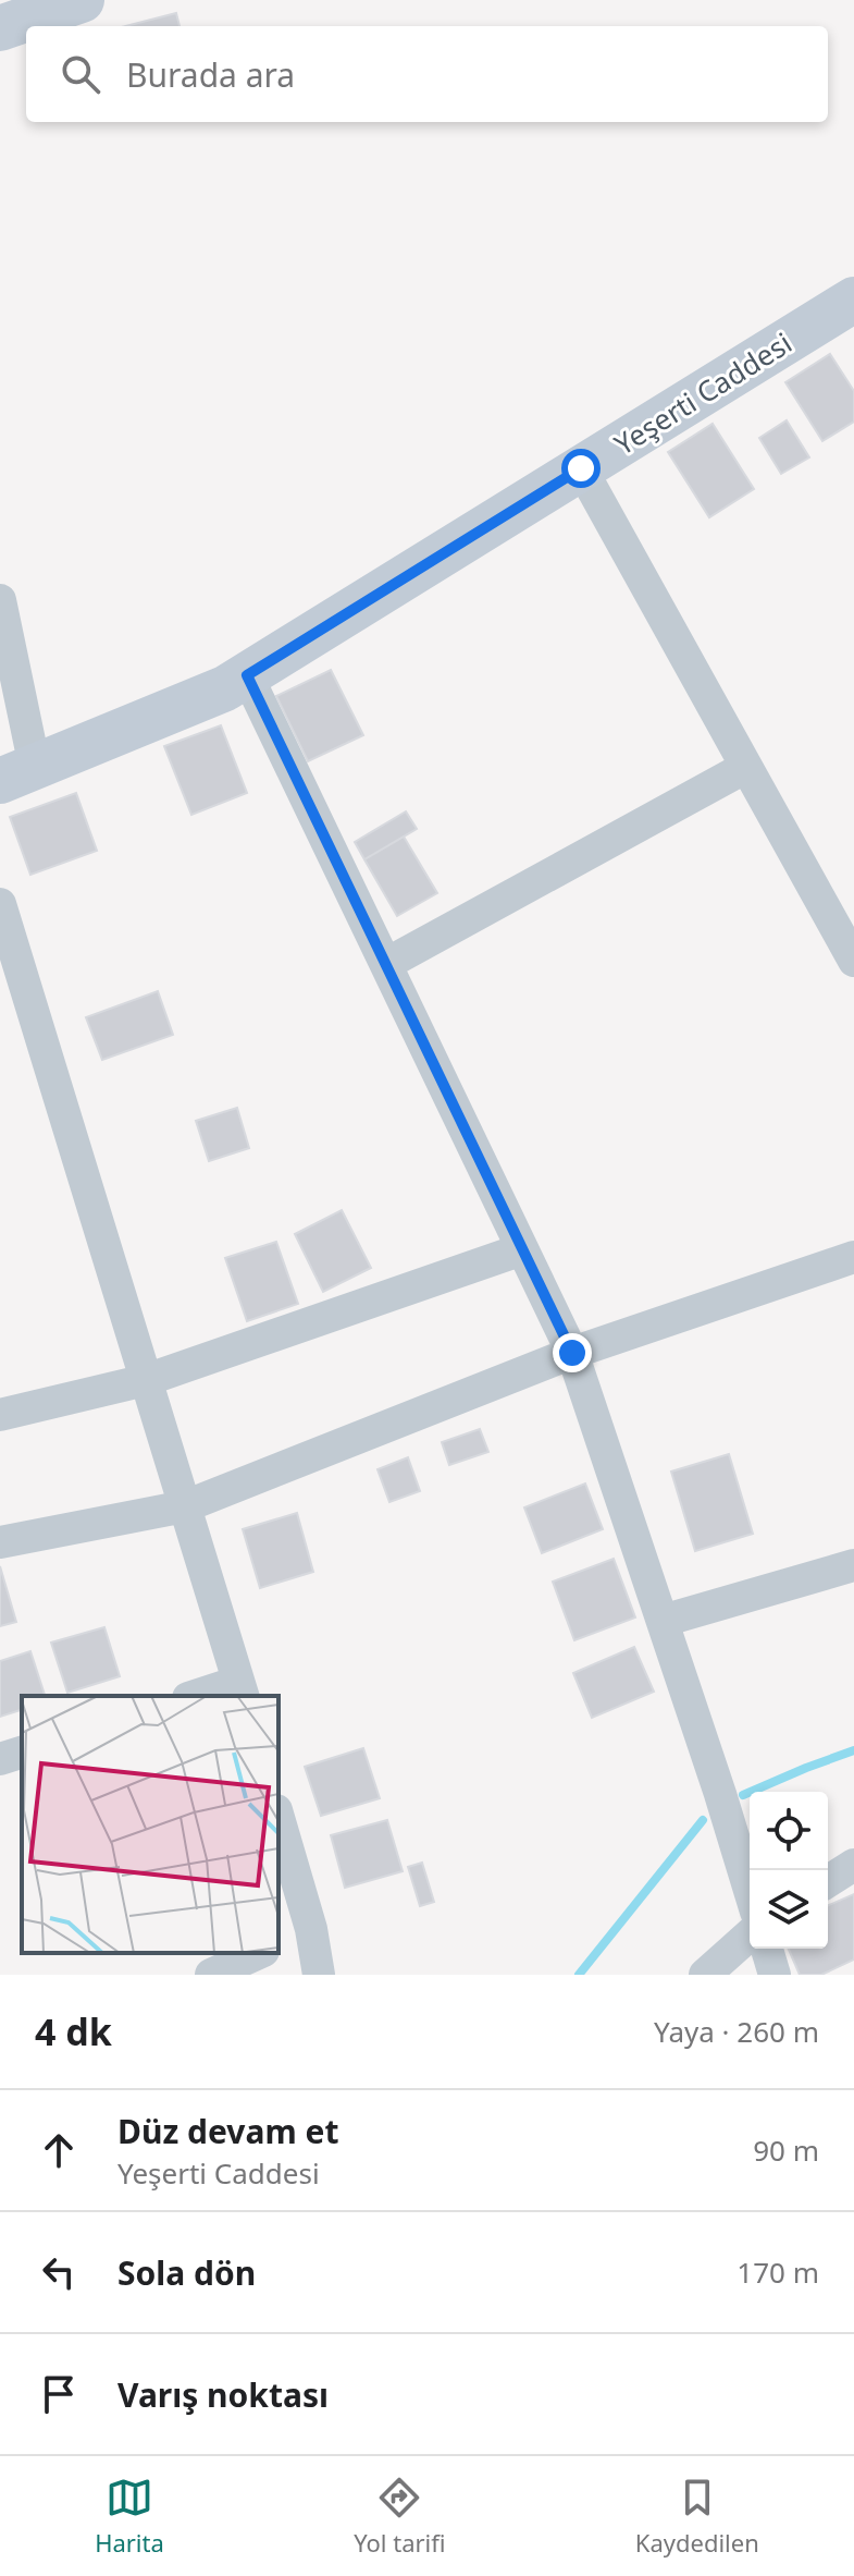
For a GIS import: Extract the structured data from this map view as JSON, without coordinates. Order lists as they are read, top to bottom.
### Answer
{
  "streets": {
    "street": ["Yeşerti Caddesi"]
  },
  "page": {
    "search": "Burada ara",
    "heading": ["4 dk", "Yaya · 260 m"],
    "list": [
      ["Düz devam et", "Yeşerti Caddesi", "90 m"],
      ["Sola dön", "170 m"],
      "Varış noktası"
    ],
    "nav": ["Harita", "Yol tarifi", "Kaydedilen"]
  }
}
